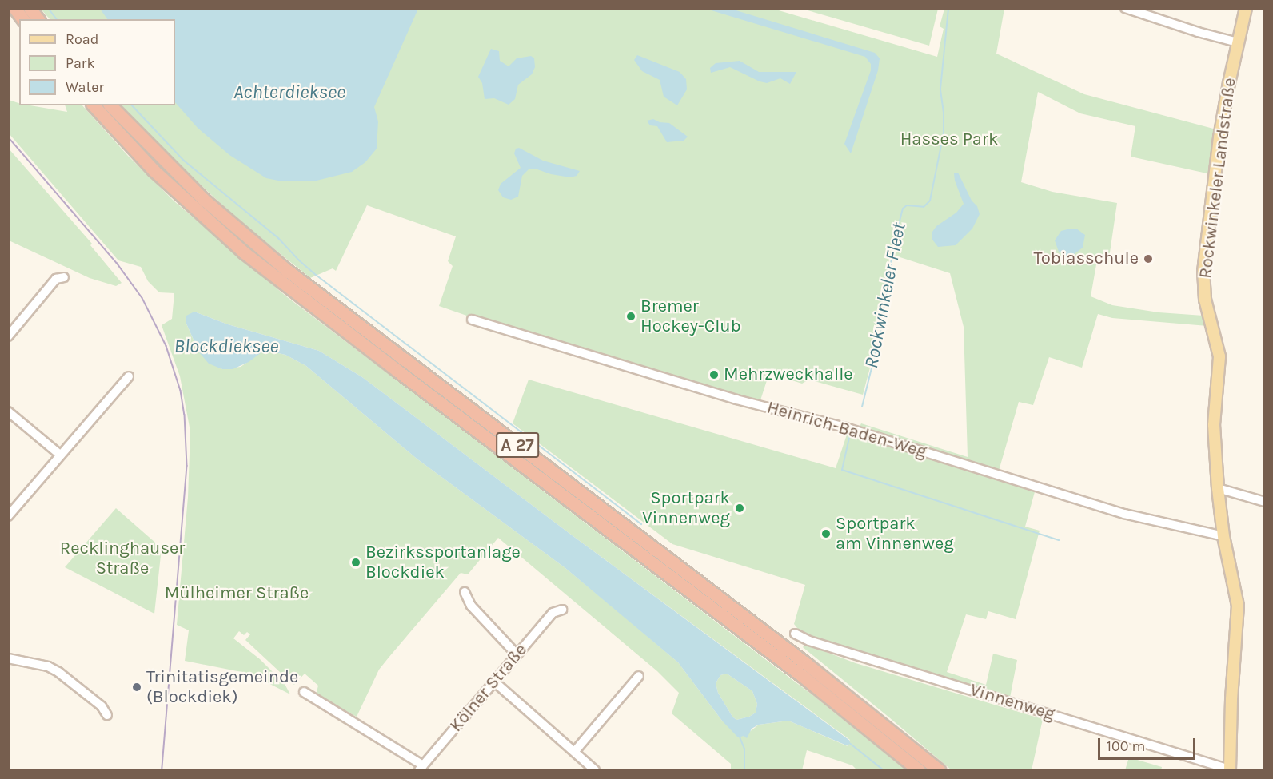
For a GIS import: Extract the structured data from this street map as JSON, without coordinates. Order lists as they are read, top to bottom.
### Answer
{
  "streets": {
    "highway": ["A 27"],
    "main road": ["Rockwinkeler Landstraße"],
    "street": ["Heinrich-Baden-Weg", "Kölner Straße", "Vinnenweg"]
  },
  "crossings": [
    ["Rockwinkeler Landstraße", "Heinrich-Baden-Weg"],
    ["Rockwinkeler Landstraße", "Vinnenweg"]
  ],
  "water": ["Achterdieksee", "Rockwinkeler Fleet", "Blockdieksee"],
  "parks": ["Hasses Park", "Recklinghauser Straße", "Mülheimer Straße"],
  "places": [
    "Tobiasschule",
    "Bremer Hockey-Club",
    "Mehrzweckhalle",
    "Sportpark Vinnenweg",
    "Sportpark am Vinnenweg",
    "Bezirkssportanlage Blockdiek",
    "Trinitatisgemeinde (Blockdiek)"
  ],
  "legend": ["Road", "Park", "Water"],
  "scale_bar": "100 m"
}
